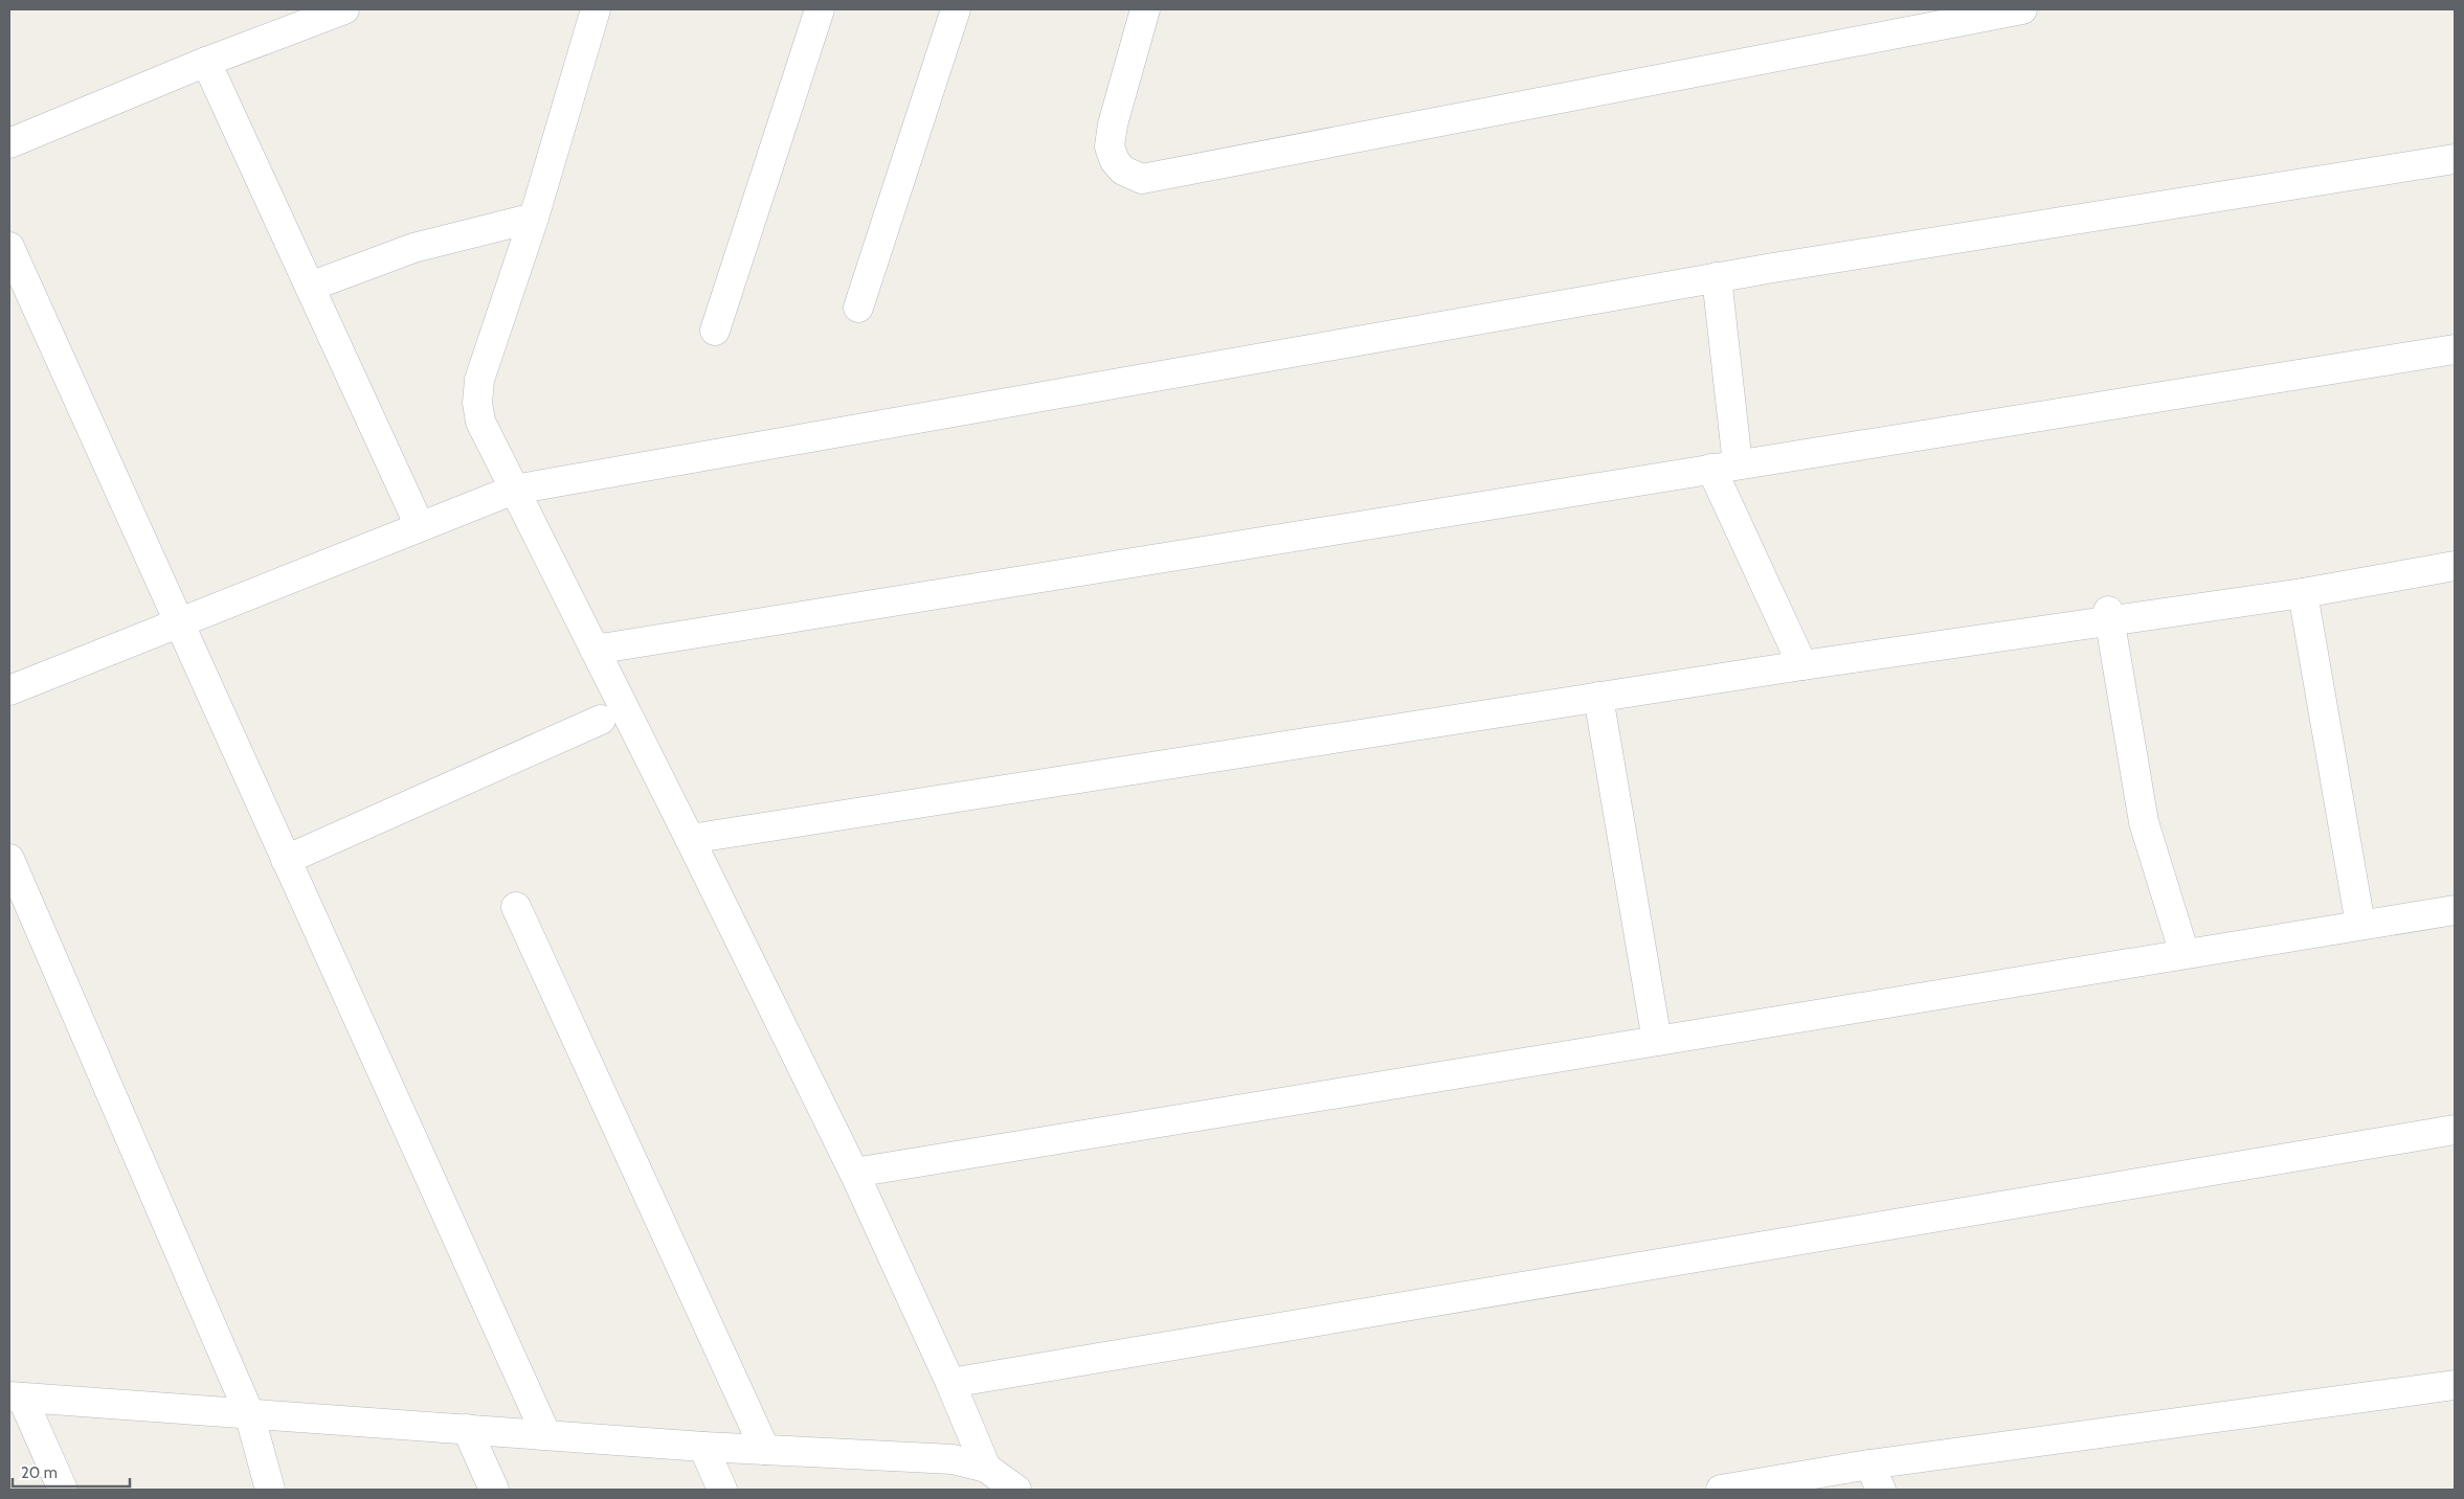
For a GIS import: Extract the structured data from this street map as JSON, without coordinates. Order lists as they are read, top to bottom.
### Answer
{
  "scale_bar": "20 m"
}
